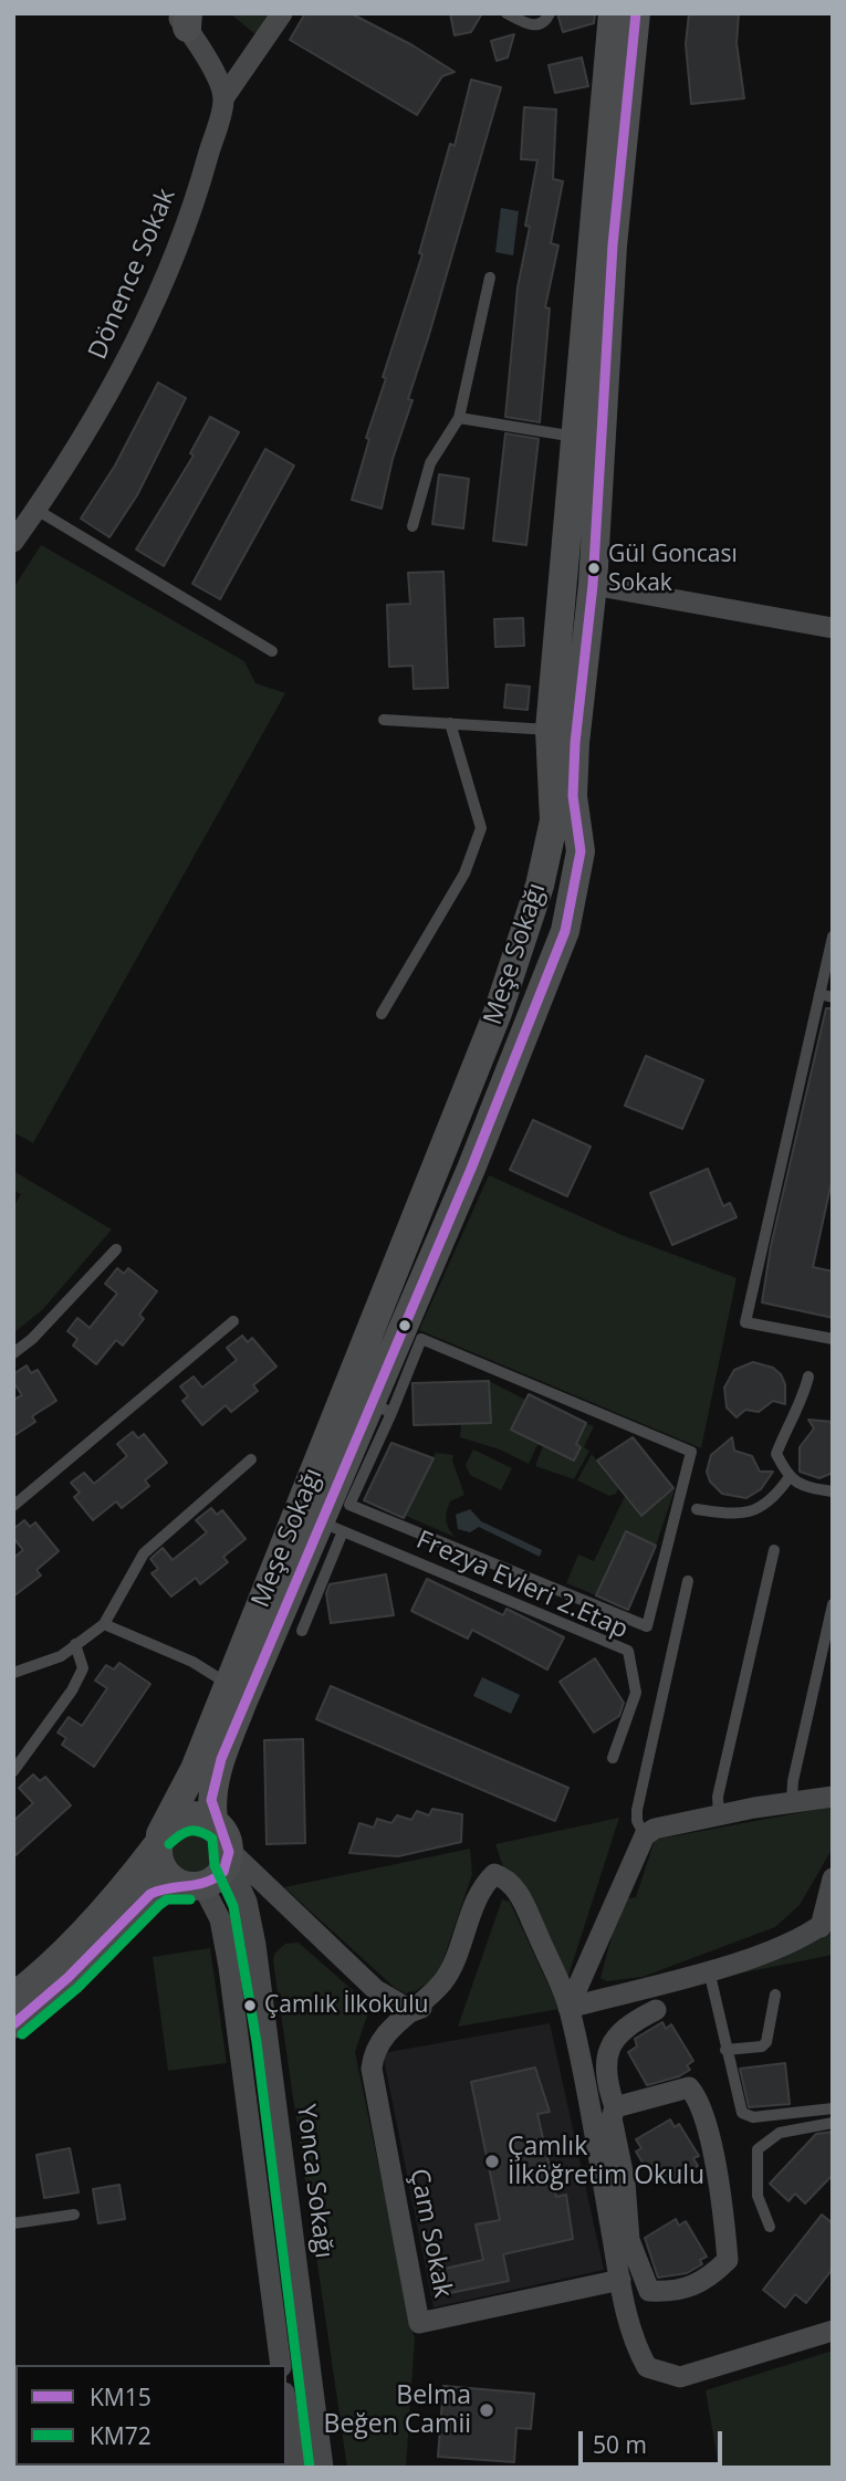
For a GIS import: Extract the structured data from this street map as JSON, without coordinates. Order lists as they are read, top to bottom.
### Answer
{
  "streets": {
    "street": [
      "Dönence Sokak",
      "Meşe Sokağı",
      "Yonca Sokağı",
      "Çam Sokak"
    ],
    "lane": ["Frezya Evleri 2.Etap"]
  },
  "crossings": [
    ["Meşe Sokağı", "Frezya Evleri 2.Etap"],
    ["Meşe Sokağı", "Yonca Sokağı"]
  ],
  "places": [
    "Gül Goncası Sokak",
    "Çamlık İlkokulu",
    "Çamlık İlköğretim Okulu",
    "Belma Beğen Camii"
  ],
  "lines": ["transit line KM15", "transit line KM72"],
  "legend": ["KM15", "KM72"],
  "scale_bar": "50 m"
}
